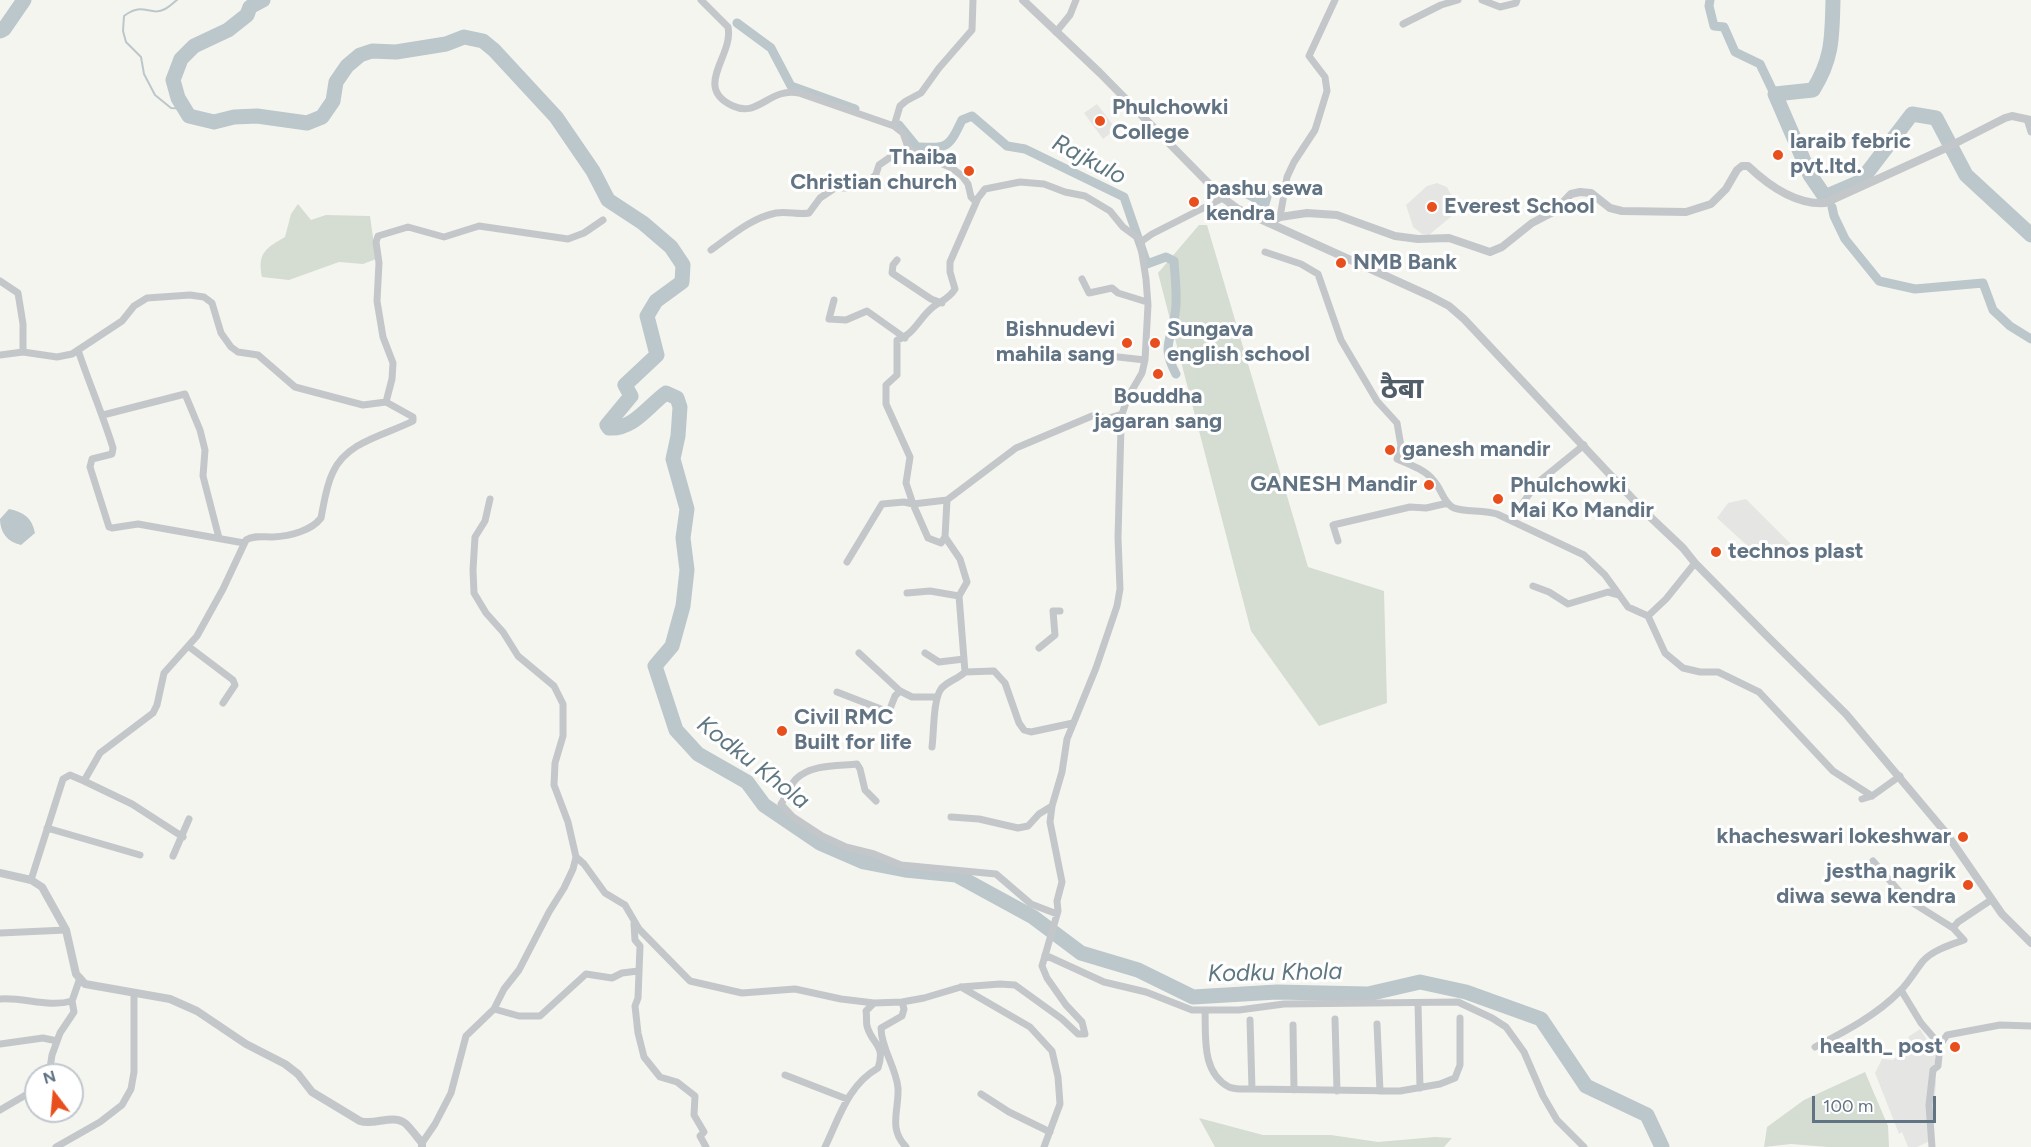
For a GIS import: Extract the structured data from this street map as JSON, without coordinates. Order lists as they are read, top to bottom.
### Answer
{
  "districts": ["ठैबा"],
  "water": ["Rajkulo", "Kodku Khola"],
  "places": [
    "Phulchowki College",
    "laraib febric pvt.ltd.",
    "Thaiba Christian church",
    "pashu sewa kendra",
    "Everest School",
    "NMB Bank",
    "Bishnudevi mahila sang",
    "Sungava english school",
    "Bouddha jagaran sang",
    "ganesh mandir",
    "GANESH Mandir",
    "Phulchowki Mai Ko Mandir",
    "technos plast",
    "Civil RMC Built for life",
    "khacheswari lokeshwar",
    "jestha nagrik diwa sewa kendra",
    "health_ post"
  ],
  "scale_bar": "100 m",
  "north": "top"
}
